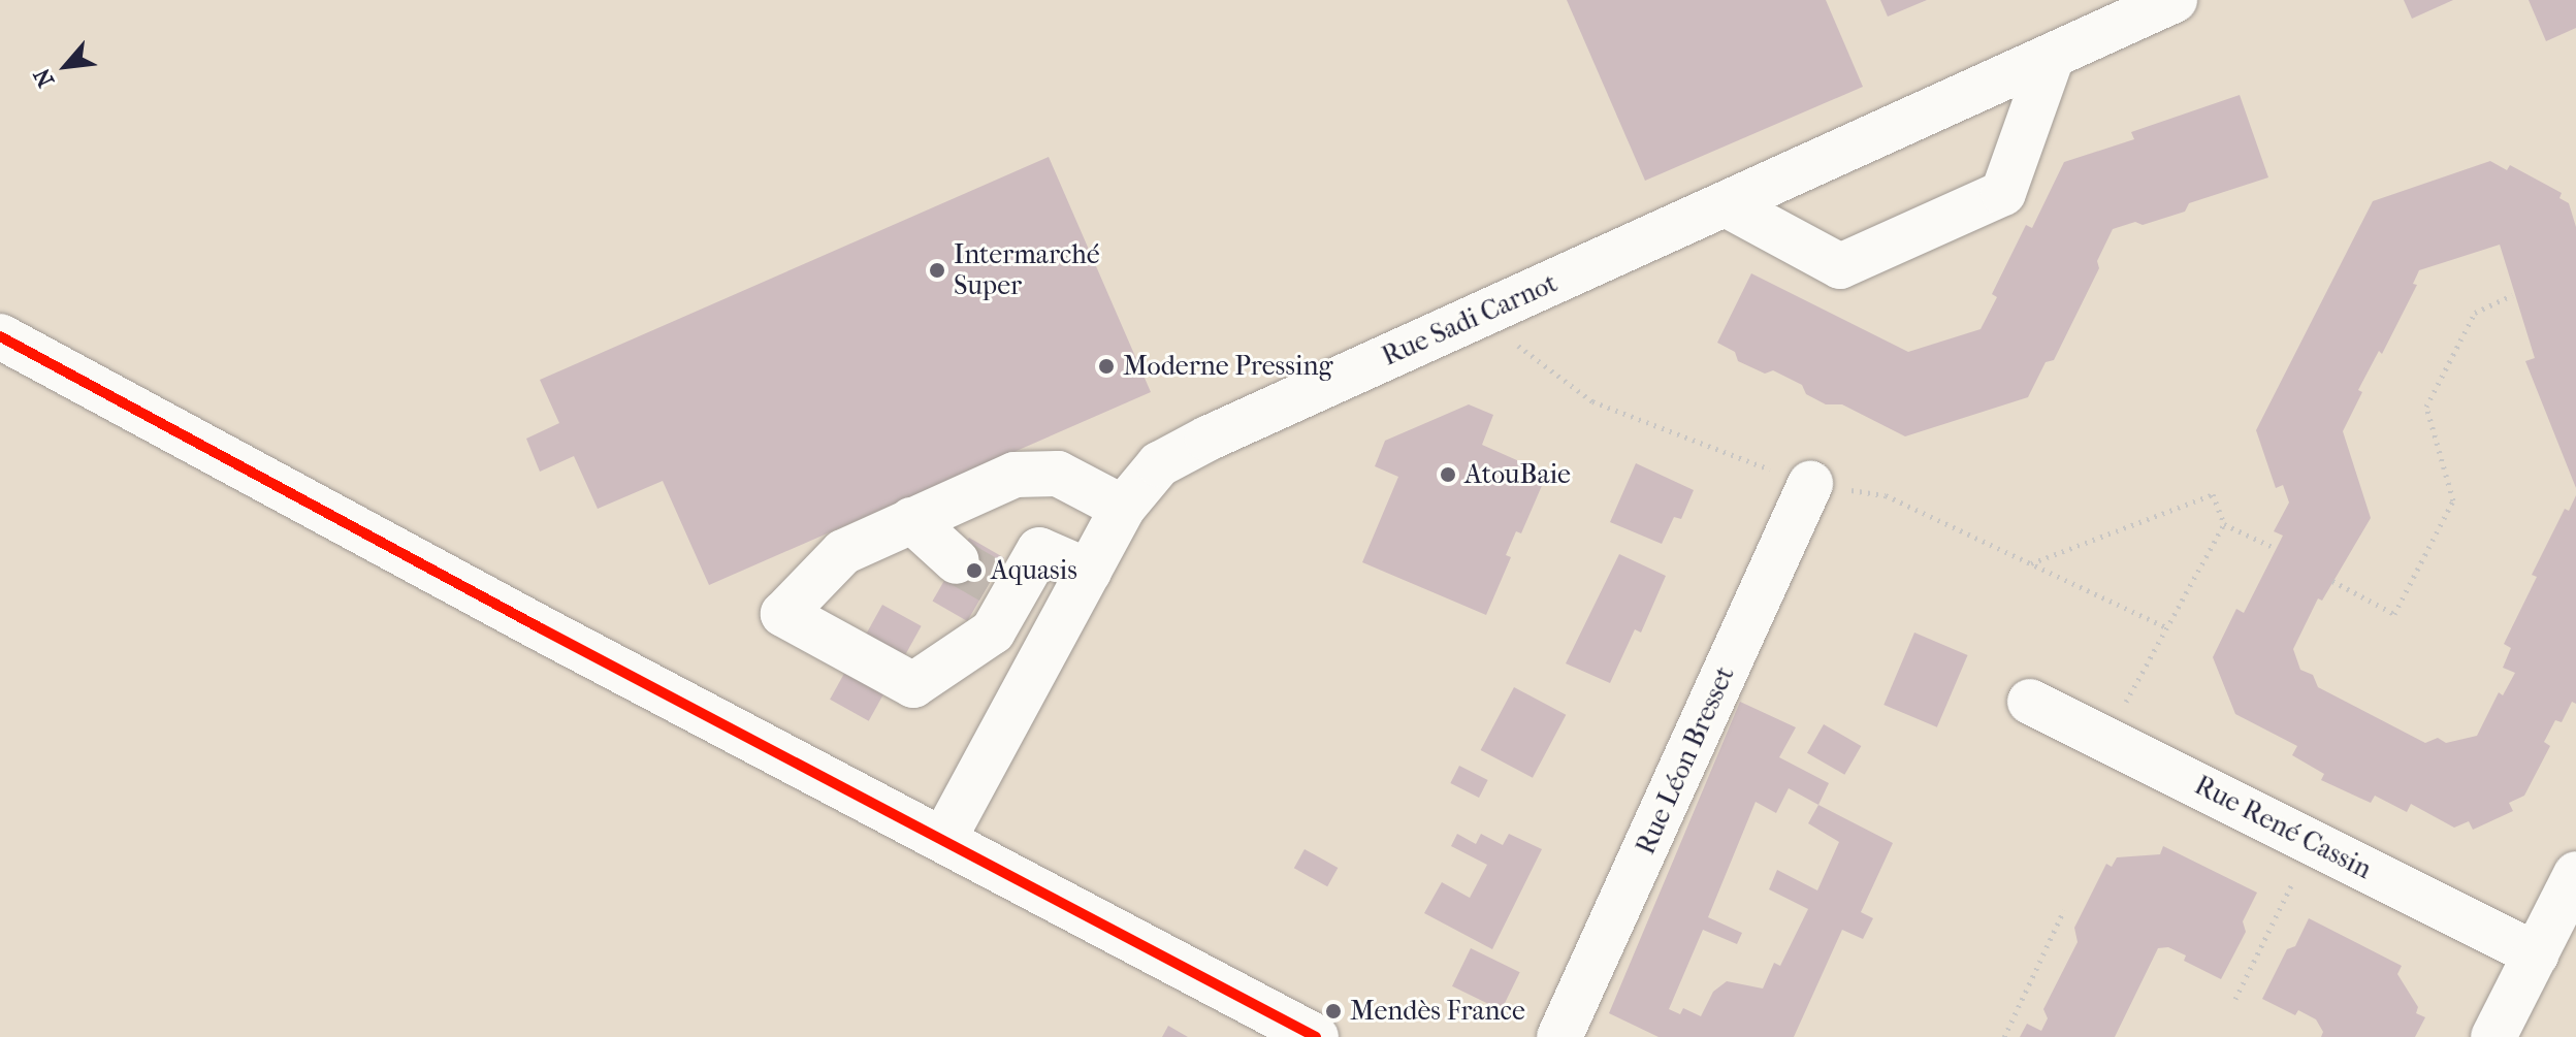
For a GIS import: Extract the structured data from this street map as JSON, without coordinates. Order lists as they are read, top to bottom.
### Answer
{
  "streets": {
    "street": ["Rue Sadi Carnot", "Rue Léon Bresset", "Rue René Cassin"]
  },
  "places": [
    "Intermarché Super",
    "Moderne Pressing",
    "AtouBaie",
    "Aquasis",
    "Mendès France"
  ],
  "north": "bottom left"
}
